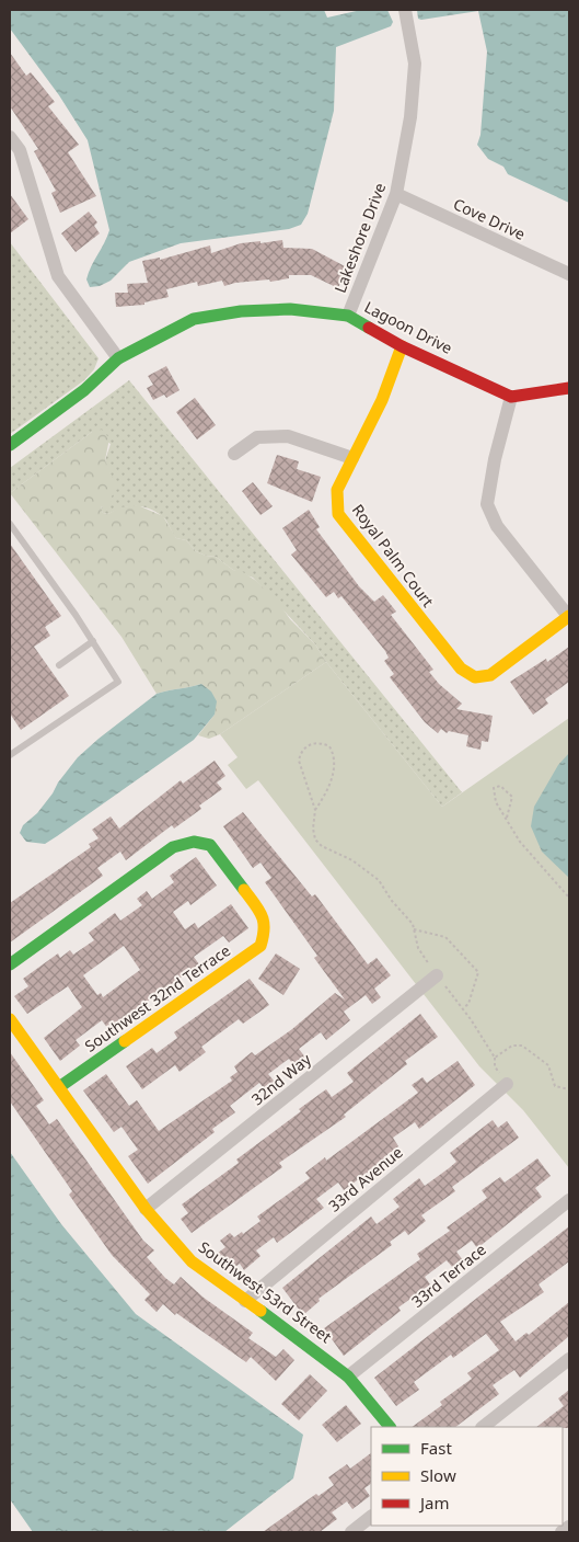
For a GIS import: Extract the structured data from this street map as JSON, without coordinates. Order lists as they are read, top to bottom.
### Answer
{
  "streets": {
    "street": [
      "Cove Drive",
      "Lakeshore Drive",
      "Lagoon Drive",
      "Royal Palm Court",
      "Southwest 32nd Terrace",
      "32nd Way",
      "33rd Avenue",
      "33rd Terrace",
      "Southwest 53rd Street"
    ]
  },
  "crossings": [
    ["Cove Drive", "Lakeshore Drive"],
    ["Lakeshore Drive", "Lagoon Drive"],
    ["Lagoon Drive", "Royal Palm Court"],
    ["Southwest 32nd Terrace", "Southwest 53rd Street"],
    ["32nd Way", "Southwest 53rd Street"],
    ["33rd Avenue", "Southwest 53rd Street"],
    ["33rd Terrace", "Southwest 53rd Street"]
  ],
  "legend": ["Fast", "Slow", "Jam"]
}
